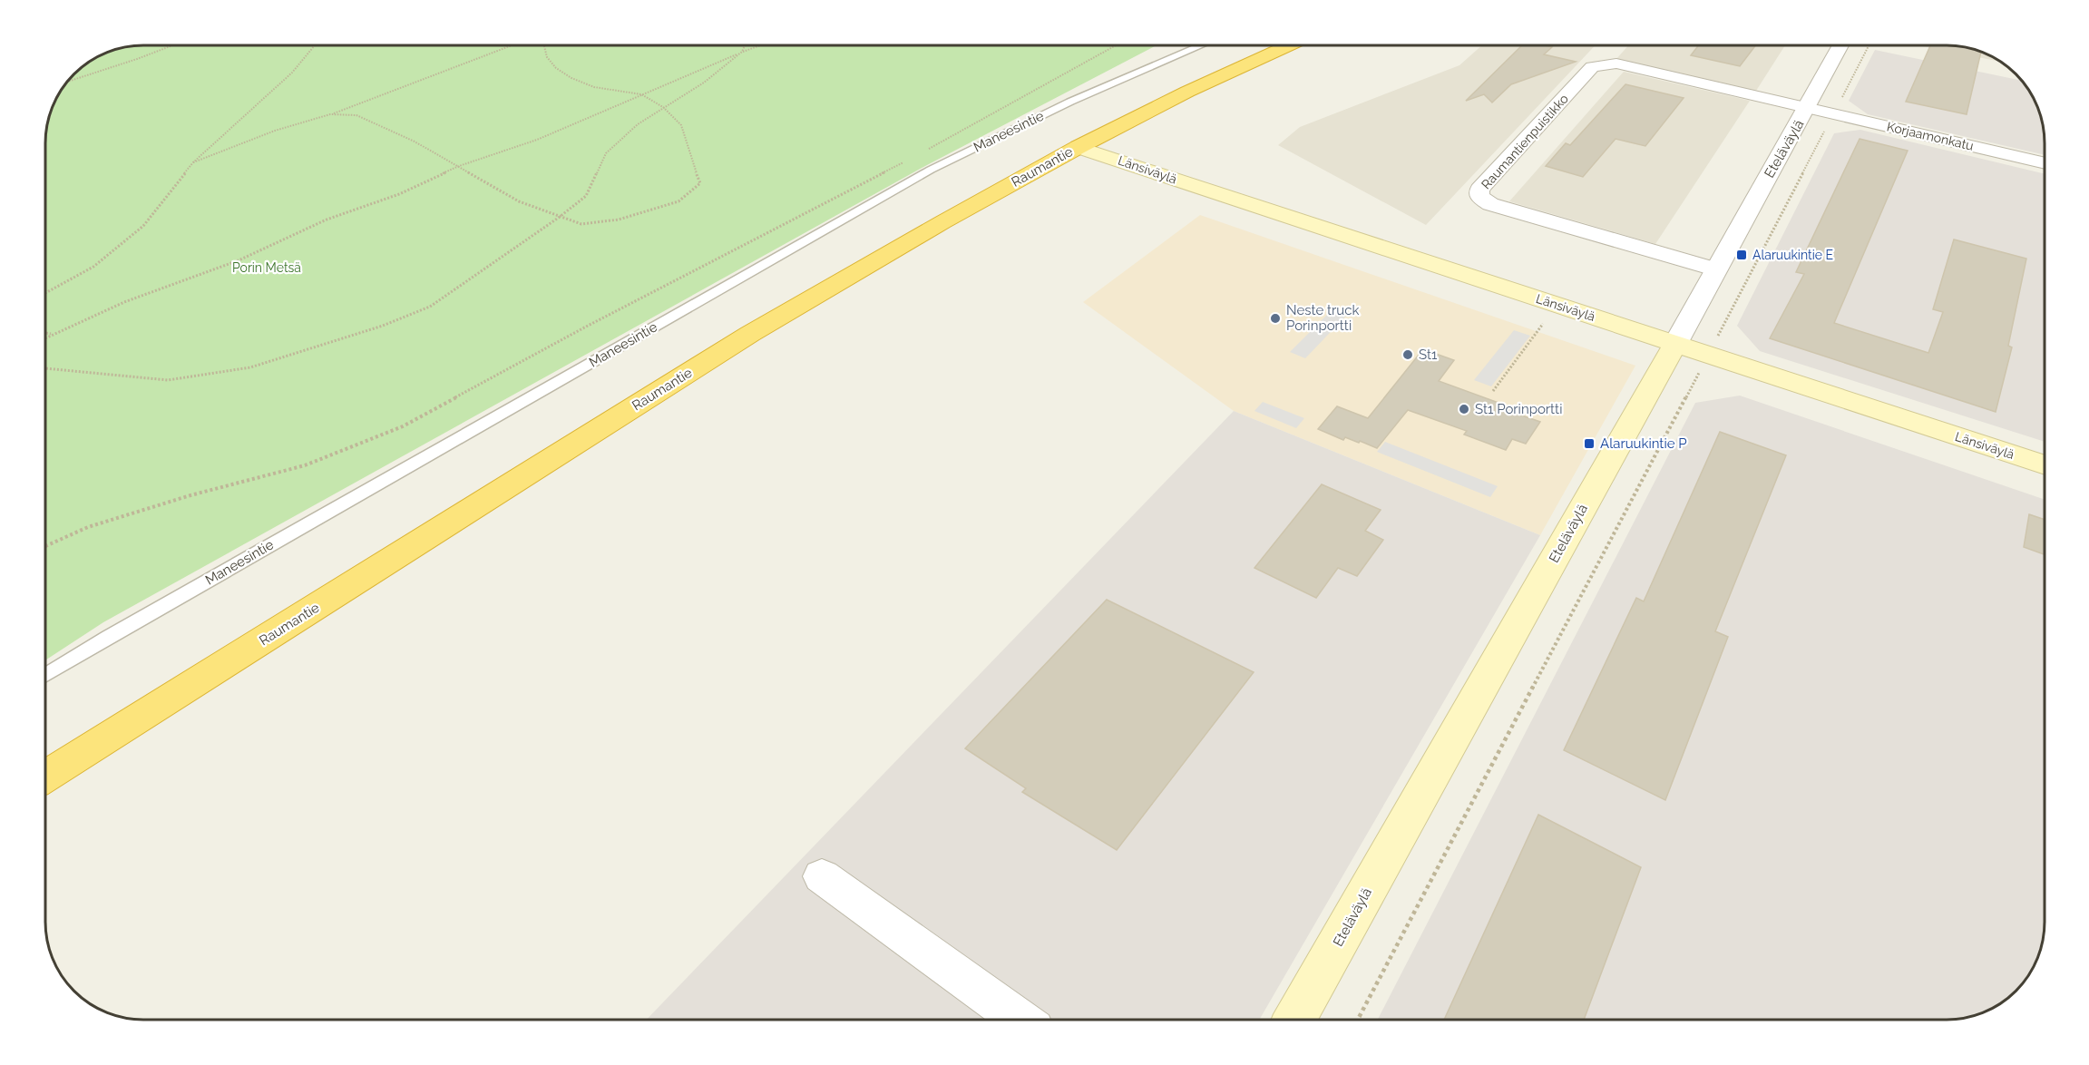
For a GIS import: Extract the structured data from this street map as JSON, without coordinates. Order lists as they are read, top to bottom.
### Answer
{
  "streets": {
    "highway": ["Raumantie"],
    "main road": ["Eteläväylä", "Länsiväylä"],
    "street": ["Korjaamonkatu", "Raumantienpuistikko"],
    "lane": ["Maneesintie"]
  },
  "crossings": [
    ["Korjaamonkatu", "Raumantienpuistikko"],
    ["Korjaamonkatu", "Eteläväylä"],
    ["Raumantienpuistikko", "Eteläväylä"],
    ["Eteläväylä", "Länsiväylä"],
    ["Raumantie", "Länsiväylä"]
  ],
  "parks": ["Porin Metsä"],
  "places": {
    "transit": ["Alaruukintie E", "Alaruukintie P"],
    "other": ["Neste truck Porinportti", "St1", "St1 Porinportti"]
  }
}
